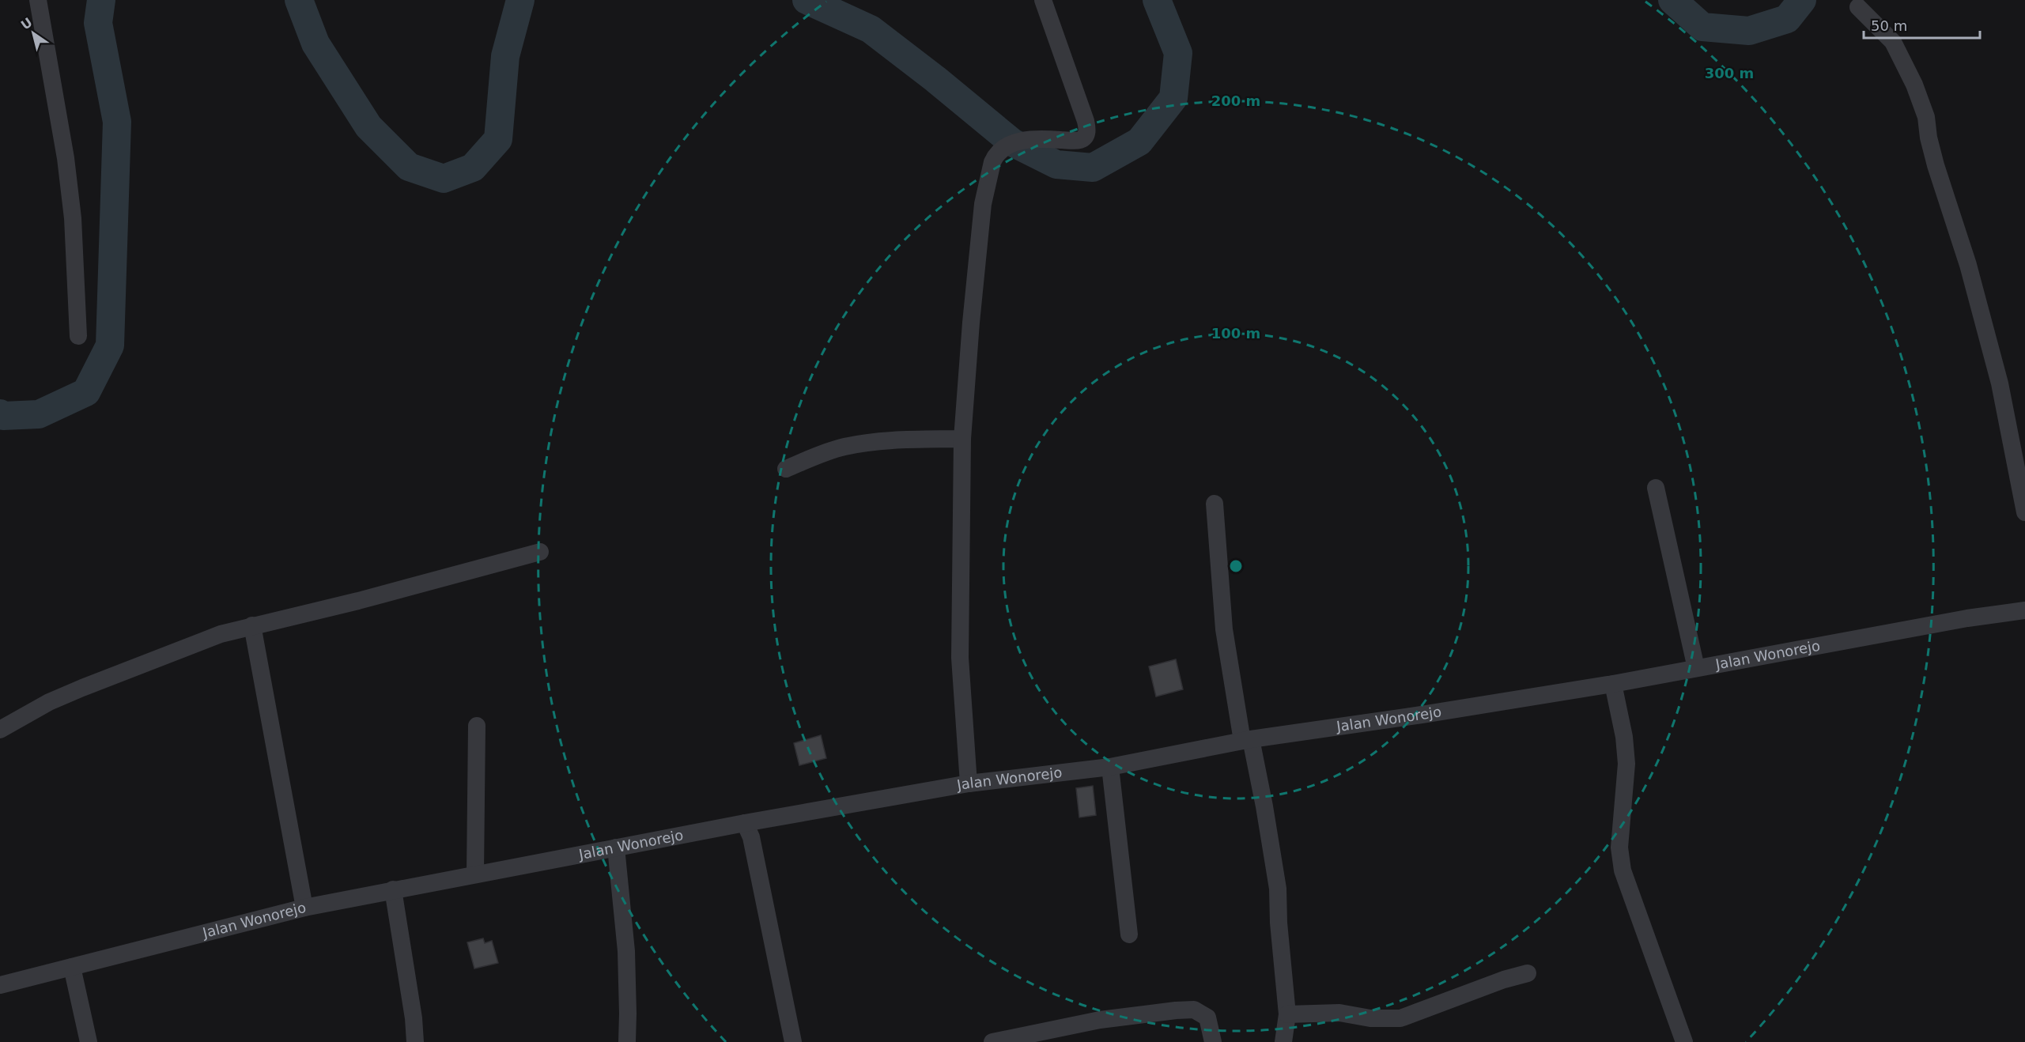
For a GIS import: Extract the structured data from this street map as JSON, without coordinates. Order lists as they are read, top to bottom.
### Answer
{
  "streets": {
    "street": ["Jalan Wonorejo"]
  },
  "scale_bar": "50 m",
  "north": "top left",
  "rings": ["300 m", "200 m", "100 m"]
}
